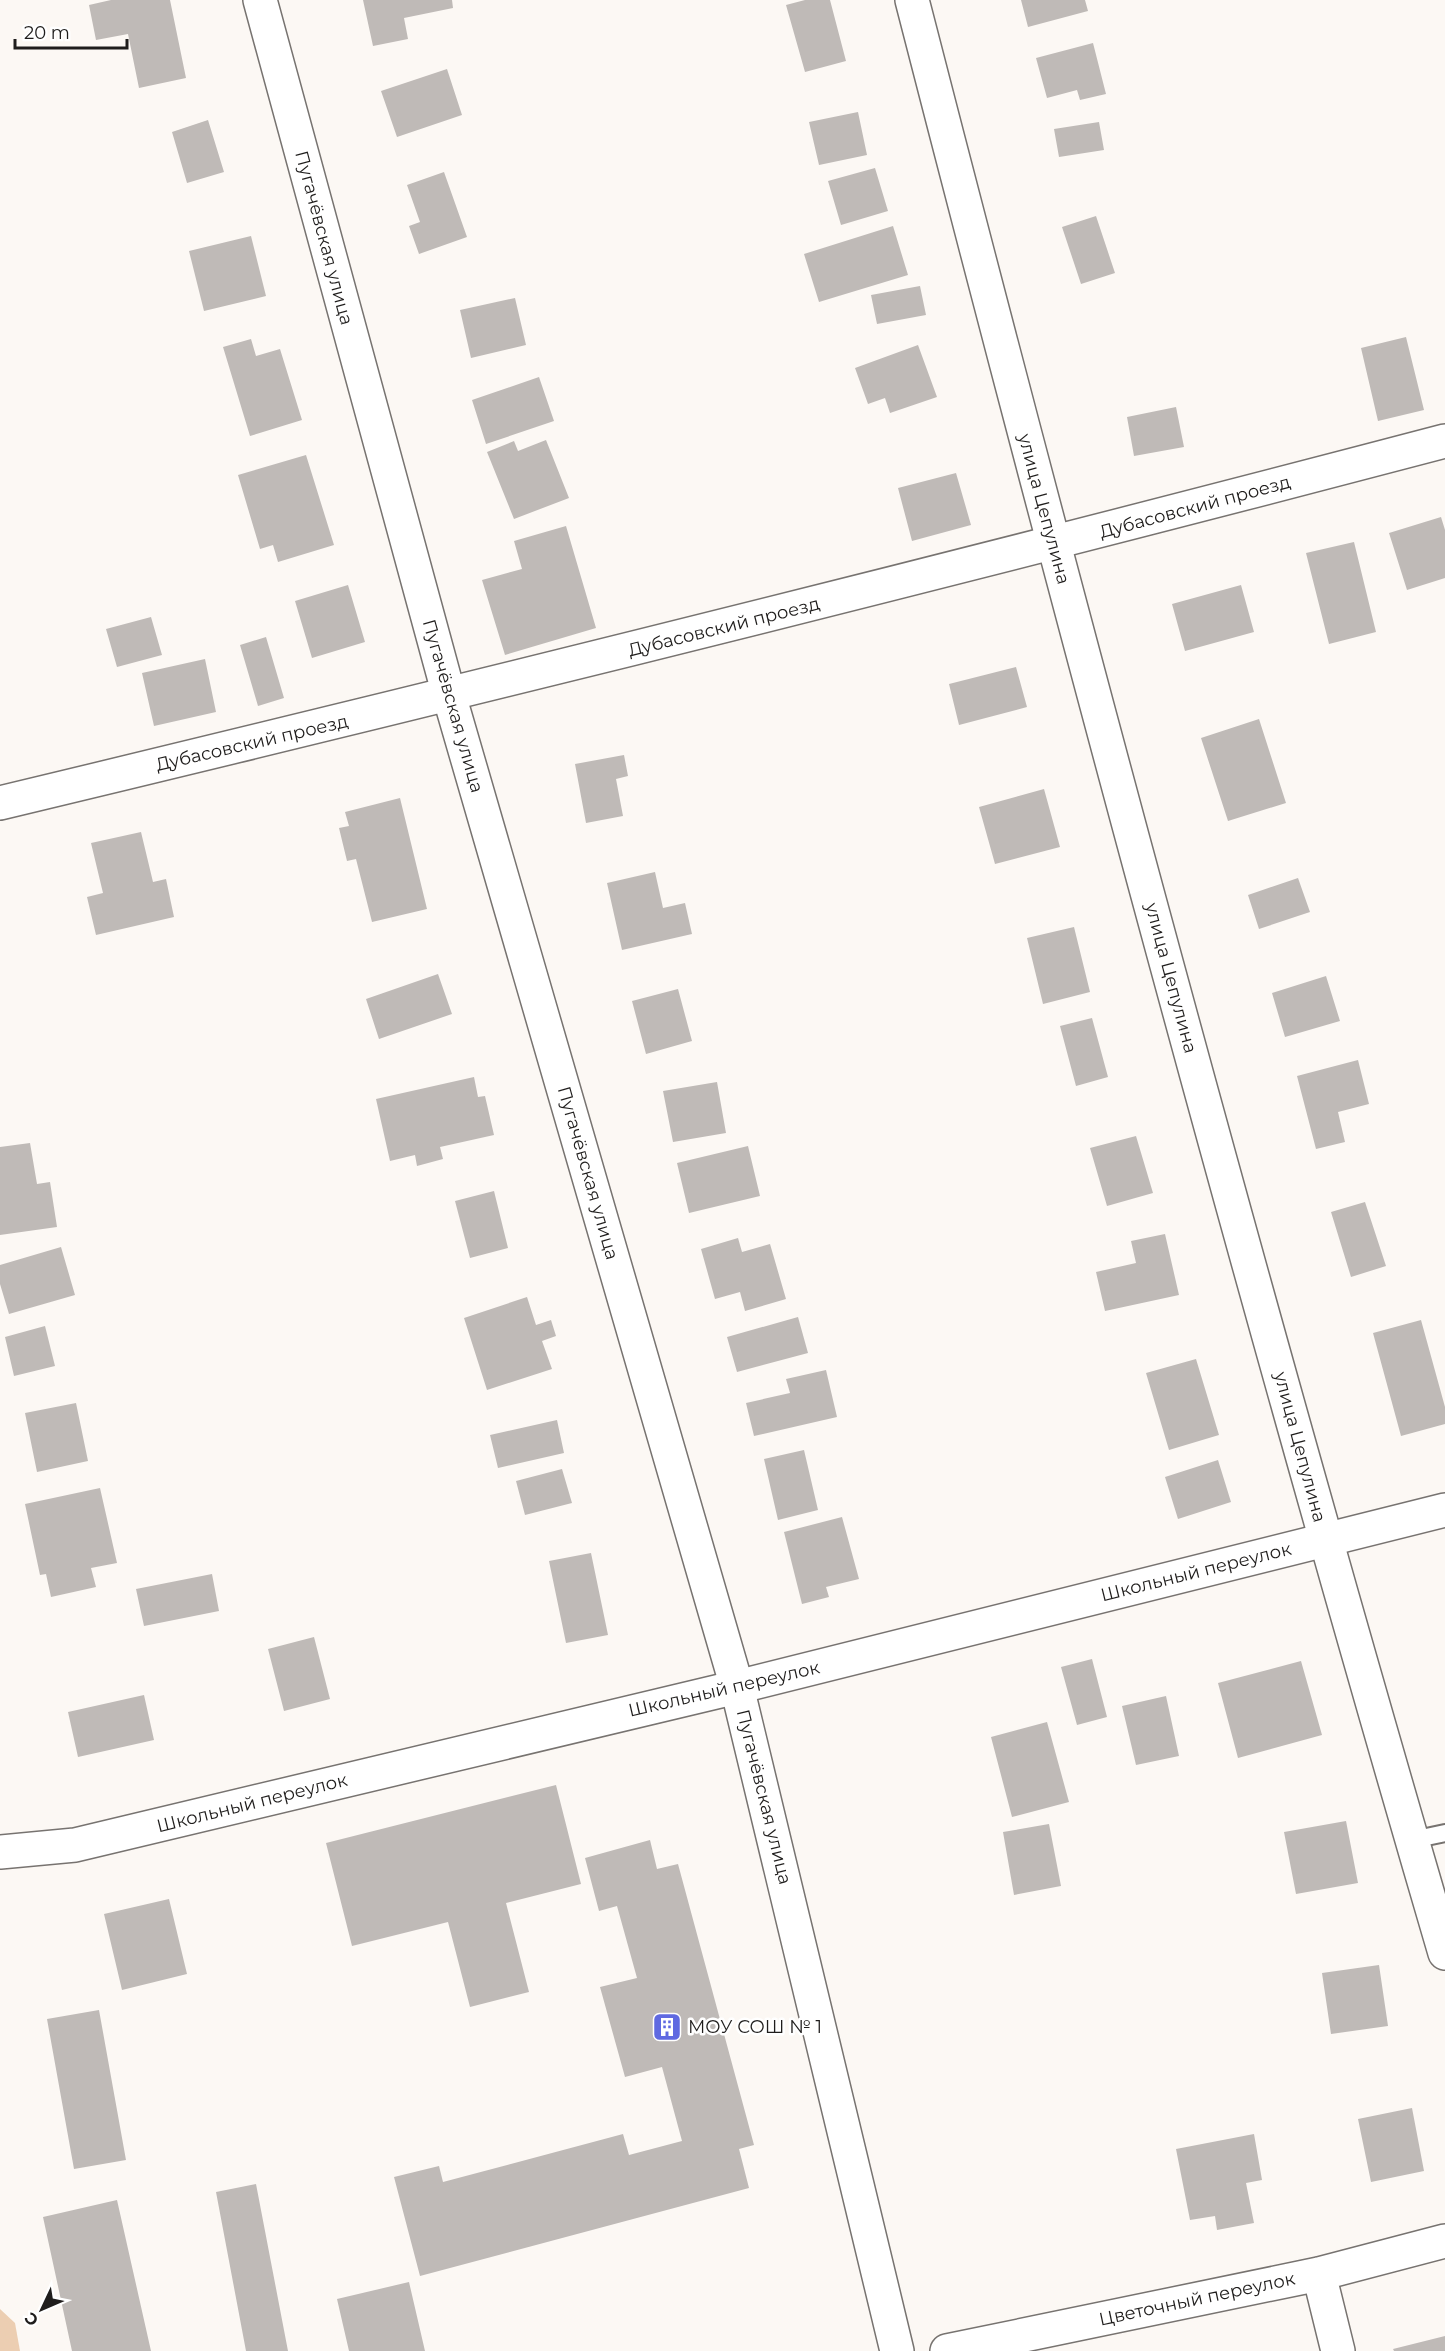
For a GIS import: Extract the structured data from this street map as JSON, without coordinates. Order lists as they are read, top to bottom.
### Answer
{
  "streets": {
    "street": [
      "Пугачёвская улица",
      "Дубасовский проезд",
      "улица Цепулина",
      "Школьный переулок",
      "Цветочный переулок"
    ]
  },
  "crossings": [
    ["Пугачёвская улица", "Дубасовский проезд"],
    ["Пугачёвская улица", "Школьный переулок"],
    ["Дубасовский проезд", "улица Цепулина"],
    ["улица Цепулина", "Школьный переулок"]
  ],
  "places": {
    "building": ["МОУ СОШ № 1"]
  },
  "scale_bar": "20 m",
  "north": "bottom left"
}
